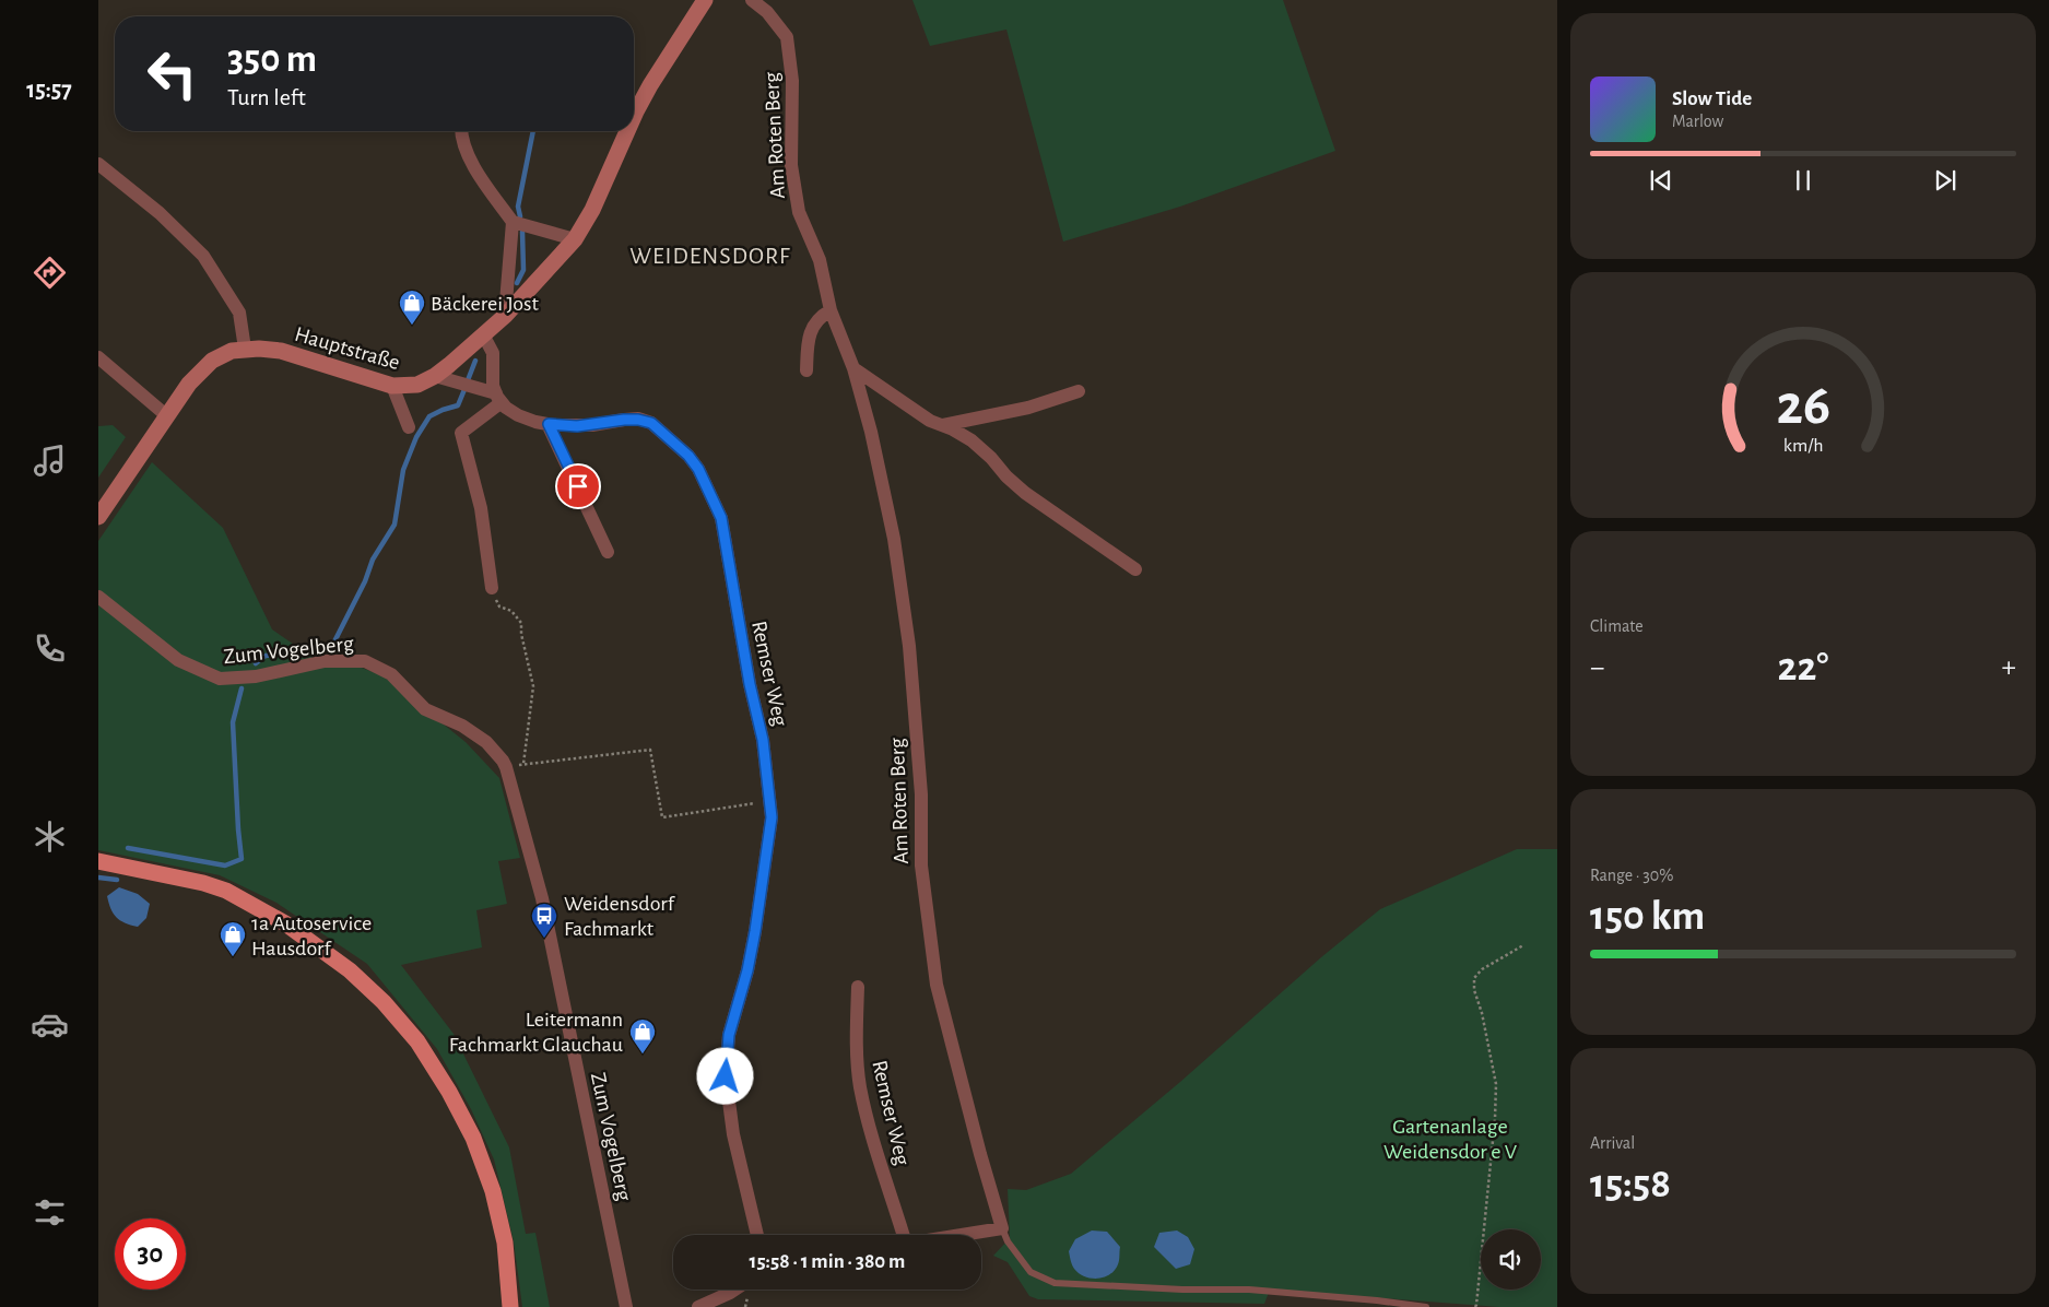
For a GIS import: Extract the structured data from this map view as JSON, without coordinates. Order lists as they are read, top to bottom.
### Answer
{
  "streets": {
    "main road": ["Hauptstraße"],
    "street": ["Am Roten Berg", "Zum Vogelberg", "Remser Weg"]
  },
  "crossings": [
    ["Am Roten Berg", "Remser Weg"],
    ["Hauptstraße", "Remser Weg"]
  ],
  "districts": ["WEIDENSDORF"],
  "parks": ["Gartenanlage Weidensdor e V"],
  "places": {
    "shop": ["Bäckerei Jost", "1a Autoservice Hausdorf", "Leitermann Fachmarkt Glauchau"],
    "bus stop": ["Weidensdorf Fachmarkt"]
  },
  "page": {
    "tabs": "15:57",
    "turn": ["350 m", "Turn left"],
    "song": ["Slow Tide", "Marlow"],
    "tile": [
      "Climate",
      ["Range · 30%", "150 km"],
      ["Arrival", "15:58"]
    ],
    "heat": ["−", "22°", "+"],
    "limit": "30",
    "trip": "15:58 · 1 min · 380 m",
    "gauge": ["26", "km/h"]
  }
}
